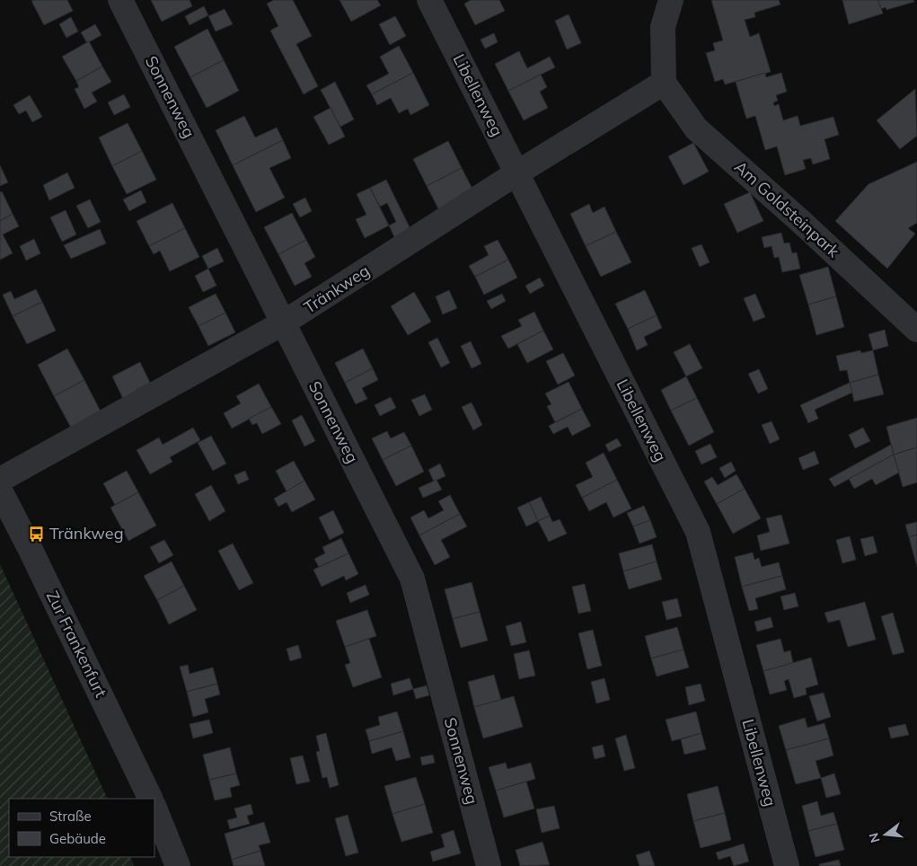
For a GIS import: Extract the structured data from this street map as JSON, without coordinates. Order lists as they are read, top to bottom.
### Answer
{
  "streets": {
    "street": [
      "Libellenweg",
      "Sonnenweg",
      "Am Goldsteinpark",
      "Tränkweg",
      "Zur Frankenfurt"
    ]
  },
  "crossings": [
    ["Libellenweg", "Tränkweg"],
    ["Sonnenweg", "Tränkweg"],
    ["Am Goldsteinpark", "Tränkweg"]
  ],
  "places": {
    "bus stop": ["Tränkweg"]
  },
  "legend": ["Straße", "Gebäude"],
  "north": "left"
}
